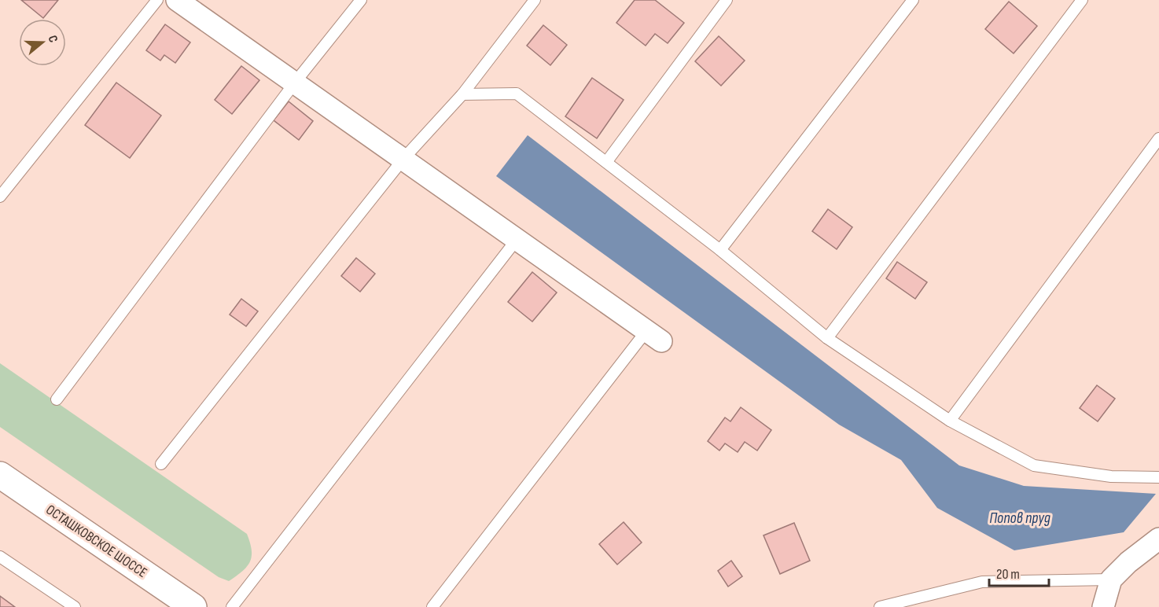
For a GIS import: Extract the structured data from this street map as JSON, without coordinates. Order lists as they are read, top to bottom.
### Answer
{
  "streets": {
    "main road": ["ОСТАШКОВСКОЕ ШОССЕ"]
  },
  "water": ["Попов пруд"],
  "scale_bar": "20 m",
  "north": "right"
}
